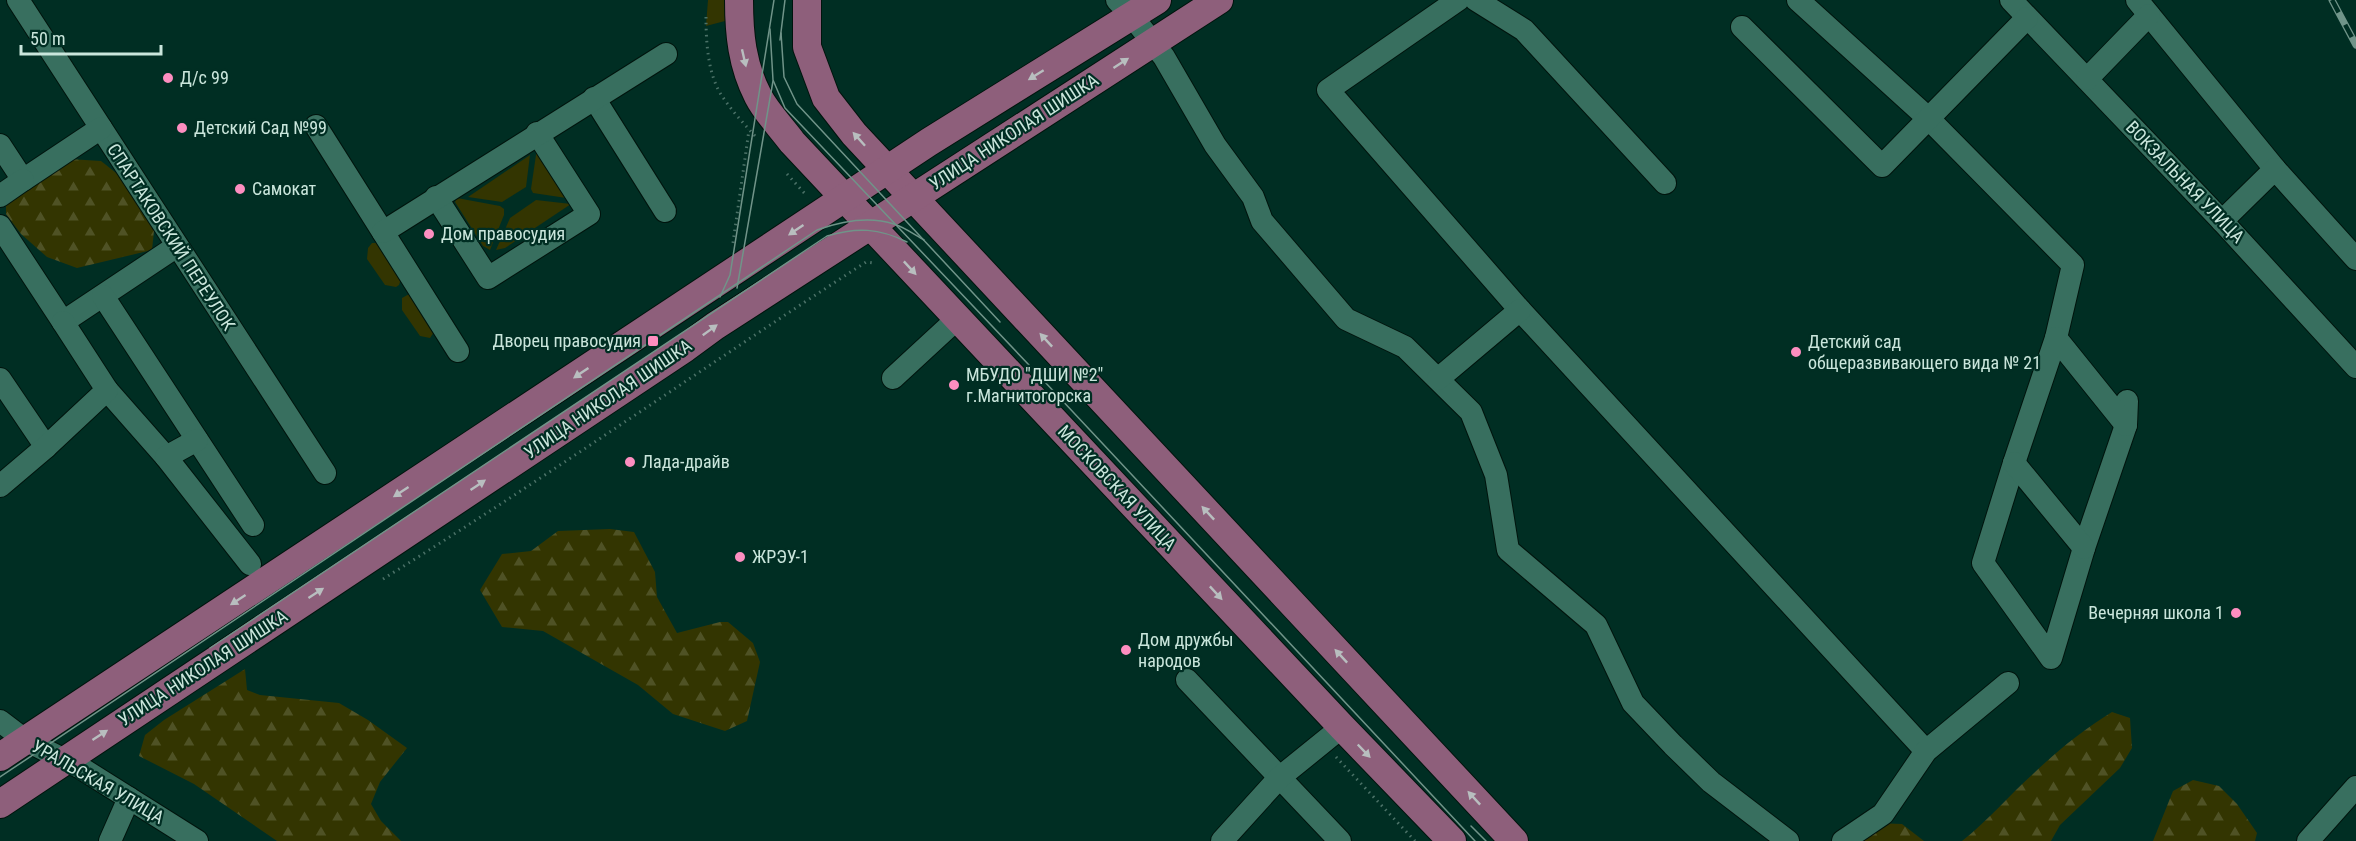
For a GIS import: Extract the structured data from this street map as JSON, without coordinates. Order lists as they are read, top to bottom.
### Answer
{
  "streets": {
    "main road": ["УЛИЦА НИКОЛАЯ ШИШКА", "МОСКОВСКАЯ УЛИЦА"],
    "street": ["ВОКЗАЛЬНАЯ УЛИЦА", "СПАРТАКОВСКИЙ ПЕРЕУЛОК", "УРАЛЬСКАЯ УЛИЦА"]
  },
  "crossings": [
    ["УЛИЦА НИКОЛАЯ ШИШКА", "МОСКОВСКАЯ УЛИЦА"],
    ["УЛИЦА НИКОЛАЯ ШИШКА", "УРАЛЬСКАЯ УЛИЦА"]
  ],
  "places": {
    "other": [
      "Д/с 99",
      "Детский Сад №99",
      "Самокат",
      "Дом правосудия",
      "Детский сад общеразвивающего вида № 21",
      "МБУДО \"ДШИ №2\" г.Магнитогорска",
      "Лада-драйв",
      "ЖРЭУ-1",
      "Вечерняя школа 1",
      "Дом дружбы народов"
    ],
    "transit": ["Дворец правосудия"]
  },
  "scale_bar": "50 m"
}
